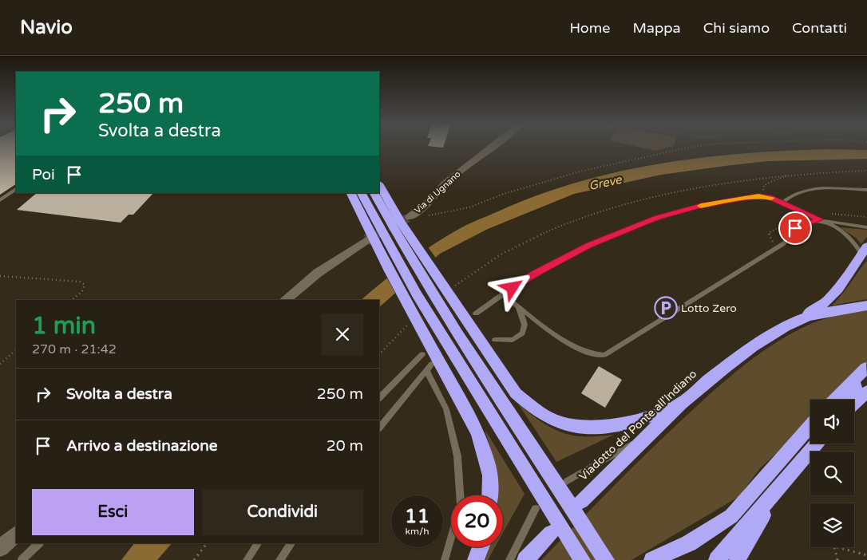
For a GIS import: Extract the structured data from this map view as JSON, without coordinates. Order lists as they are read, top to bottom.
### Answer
{
  "streets": {
    "highway": ["Viadotto del Ponte all'Indiano"],
    "street": ["Via di Ugnano"]
  },
  "water": ["Greve"],
  "places": {
    "parking": ["Lotto Zero"]
  },
  "page": {
    "header": "Navio",
    "nav": [
      "Home",
      "Mappa",
      "Chi siamo",
      "Contatti"
    ],
    "turn": ["250 m", "Svolta a destra"],
    "then": "Poi",
    "heading": ["1 min", "270 m · 21:42"],
    "list": [
      {
        "name": "Svolta a destra",
        "value": "250 m"
      },
      {
        "name": "Arrivo a destinazione",
        "value": "20 m"
      }
    ],
    "buttons": ["Esci", "Condividi"],
    "speed": "11 km/h",
    "limit": "20"
  }
}
